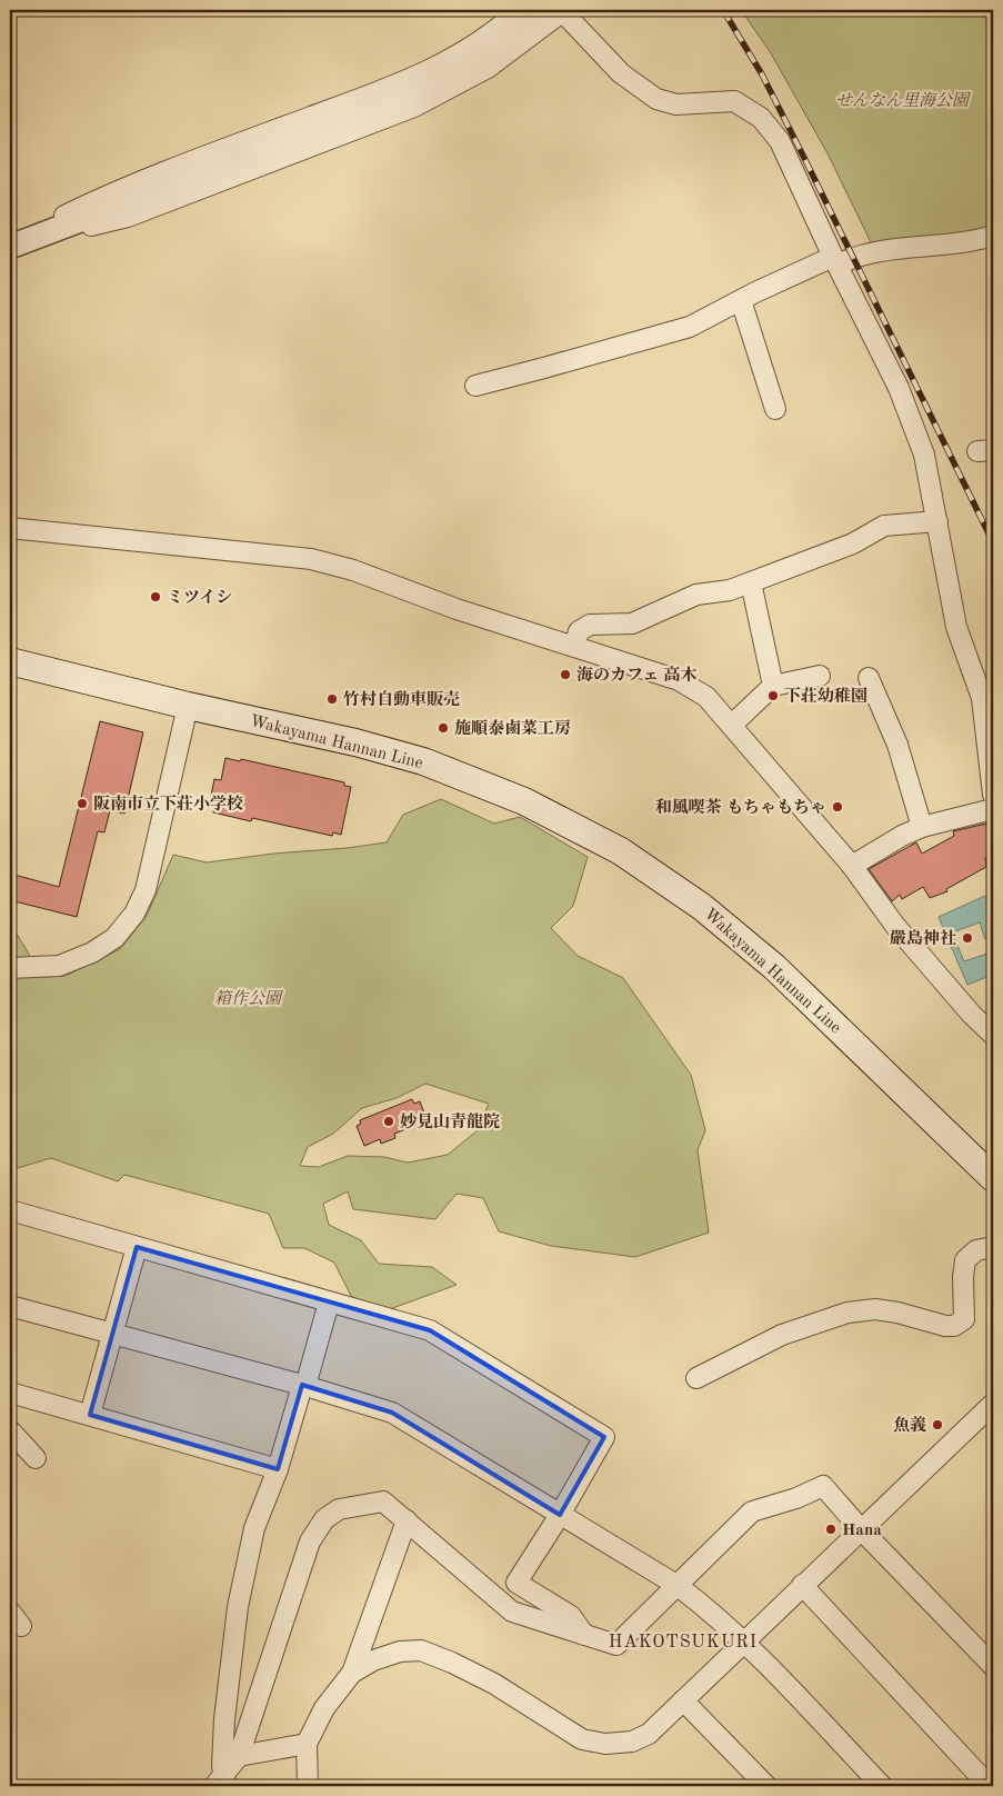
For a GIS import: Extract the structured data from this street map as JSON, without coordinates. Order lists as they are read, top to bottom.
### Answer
{
  "streets": {
    "main road": ["Wakayama Hannan Line"]
  },
  "districts": ["HAKOTSUKURI"],
  "parks": ["せんなん里海公園", "箱作公園"],
  "places": [
    "ミツイシ",
    "海のカフェ 高木",
    "下荘幼稚園",
    "竹村自動車販売",
    "施順泰鹵菜工房",
    "阪南市立下荘小学校",
    "和風喫茶 もちゃもちゃ",
    "嚴島神社",
    "妙見山青龍院",
    "魚義",
    "Hana"
  ]
}
